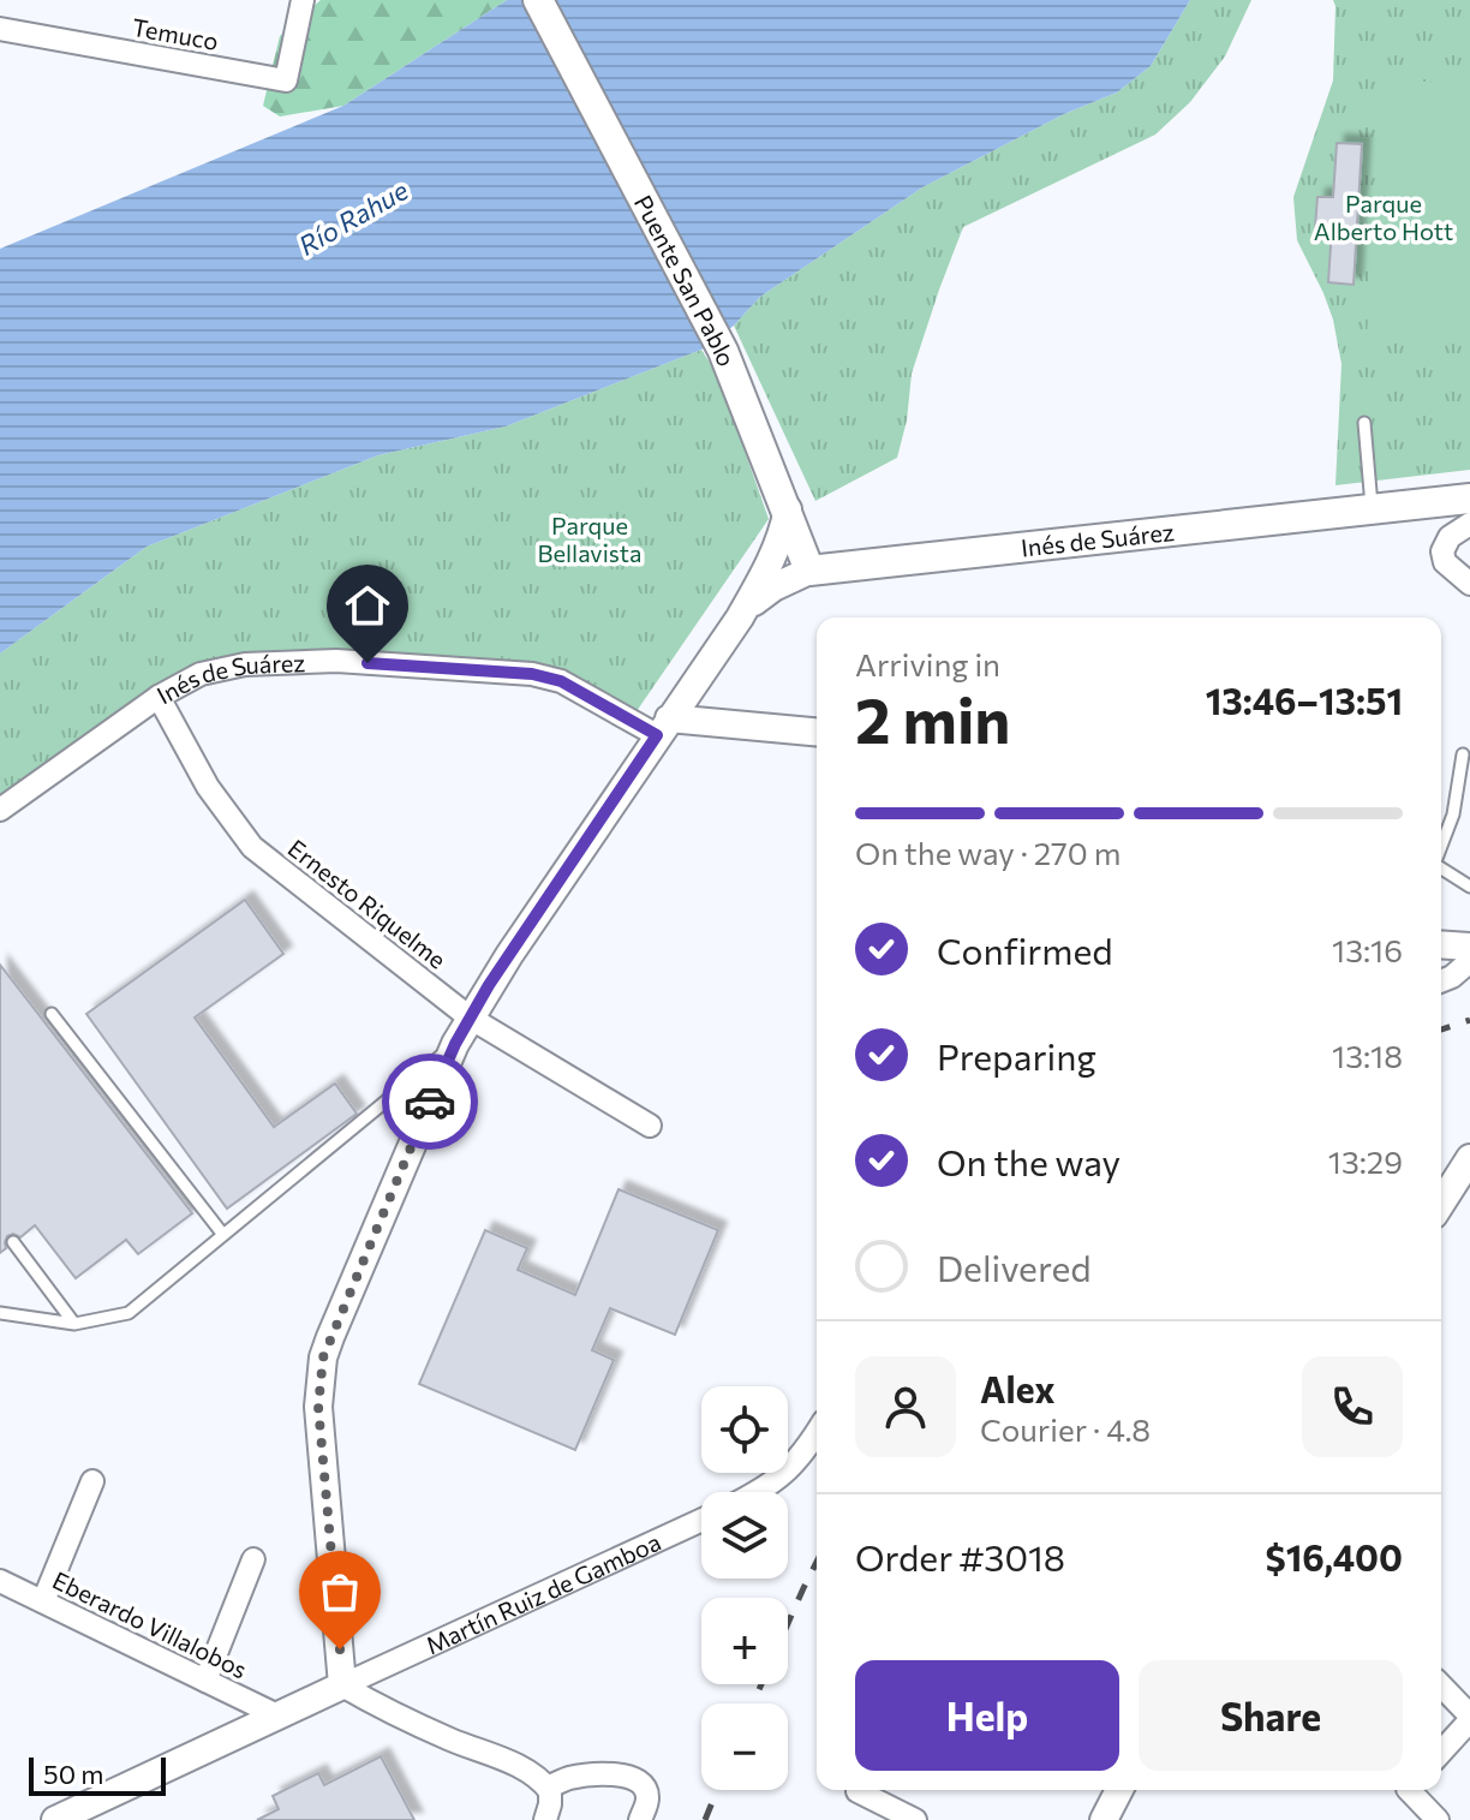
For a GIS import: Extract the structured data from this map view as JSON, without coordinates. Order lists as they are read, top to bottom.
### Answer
{
  "streets": {
    "main road": ["Puente San Pablo", "Inés de Suárez"],
    "street": [
      "Temuco",
      "Ernesto Riquelme",
      "Martín Ruiz de Gamboa",
      "Eberardo Villalobos"
    ]
  },
  "crossings": [
    ["Puente San Pablo", "Inés de Suárez"],
    ["Inés de Suárez", "Ernesto Riquelme"],
    ["Martín Ruiz de Gamboa", "Eberardo Villalobos"]
  ],
  "water": ["Río Rahue"],
  "parks": ["Parque Alberto Hott", "Parque Bellavista"],
  "scale_bar": "50 m",
  "page": {
    "heading": ["2 min", "Arriving in", "13:46–13:51"],
    "panel": [
      "Alex",
      "Courier · 4.8",
      "Order #3018",
      "$16,400"
    ],
    "bar": "On the way · 270 m",
    "list": [
      ["Confirmed", "13:16"],
      ["Preparing", "13:18"],
      ["On the way", "13:29"],
      "Delivered"
    ],
    "map_buttons": ["+", "−"],
    "buttons": ["Help", "Share"],
    "scale": "50 m"
  }
}
